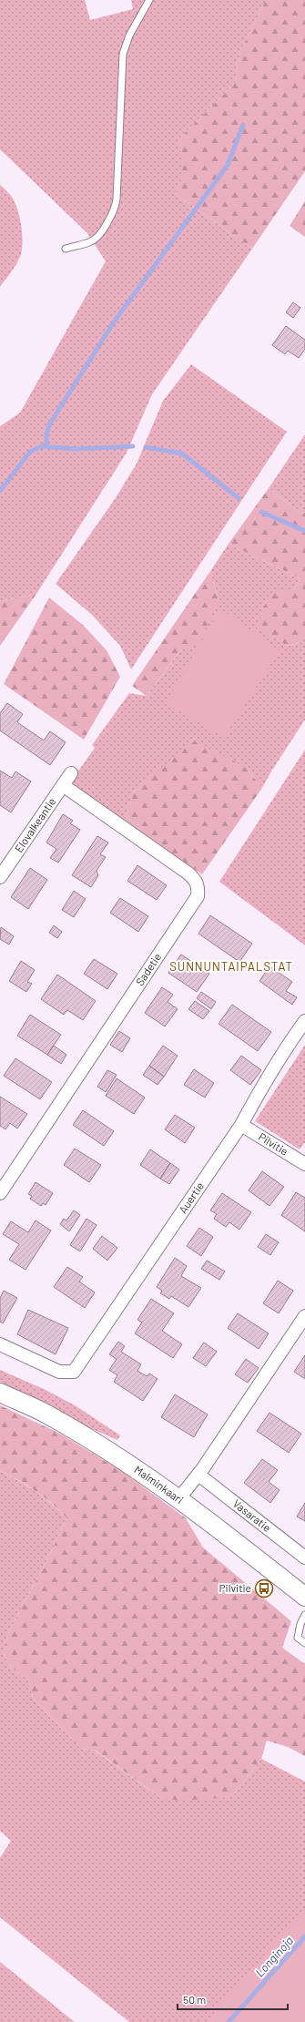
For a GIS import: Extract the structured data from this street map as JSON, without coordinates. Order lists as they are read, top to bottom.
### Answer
{
  "streets": {
    "main road": ["Malminkaari"],
    "street": [
      "Elovalkeantie",
      "Sadetie",
      "Pilvitie",
      "Auertie",
      "Vasaratie"
    ]
  },
  "crossings": [
    ["Elovalkeantie", "Sadetie"],
    ["Pilvitie", "Auertie"]
  ],
  "districts": ["SUNNUNTAIPALSTAT"],
  "water": ["Longinoja"],
  "places": {
    "bus stop": ["Pilvitie"]
  },
  "scale_bar": "50 m"
}
